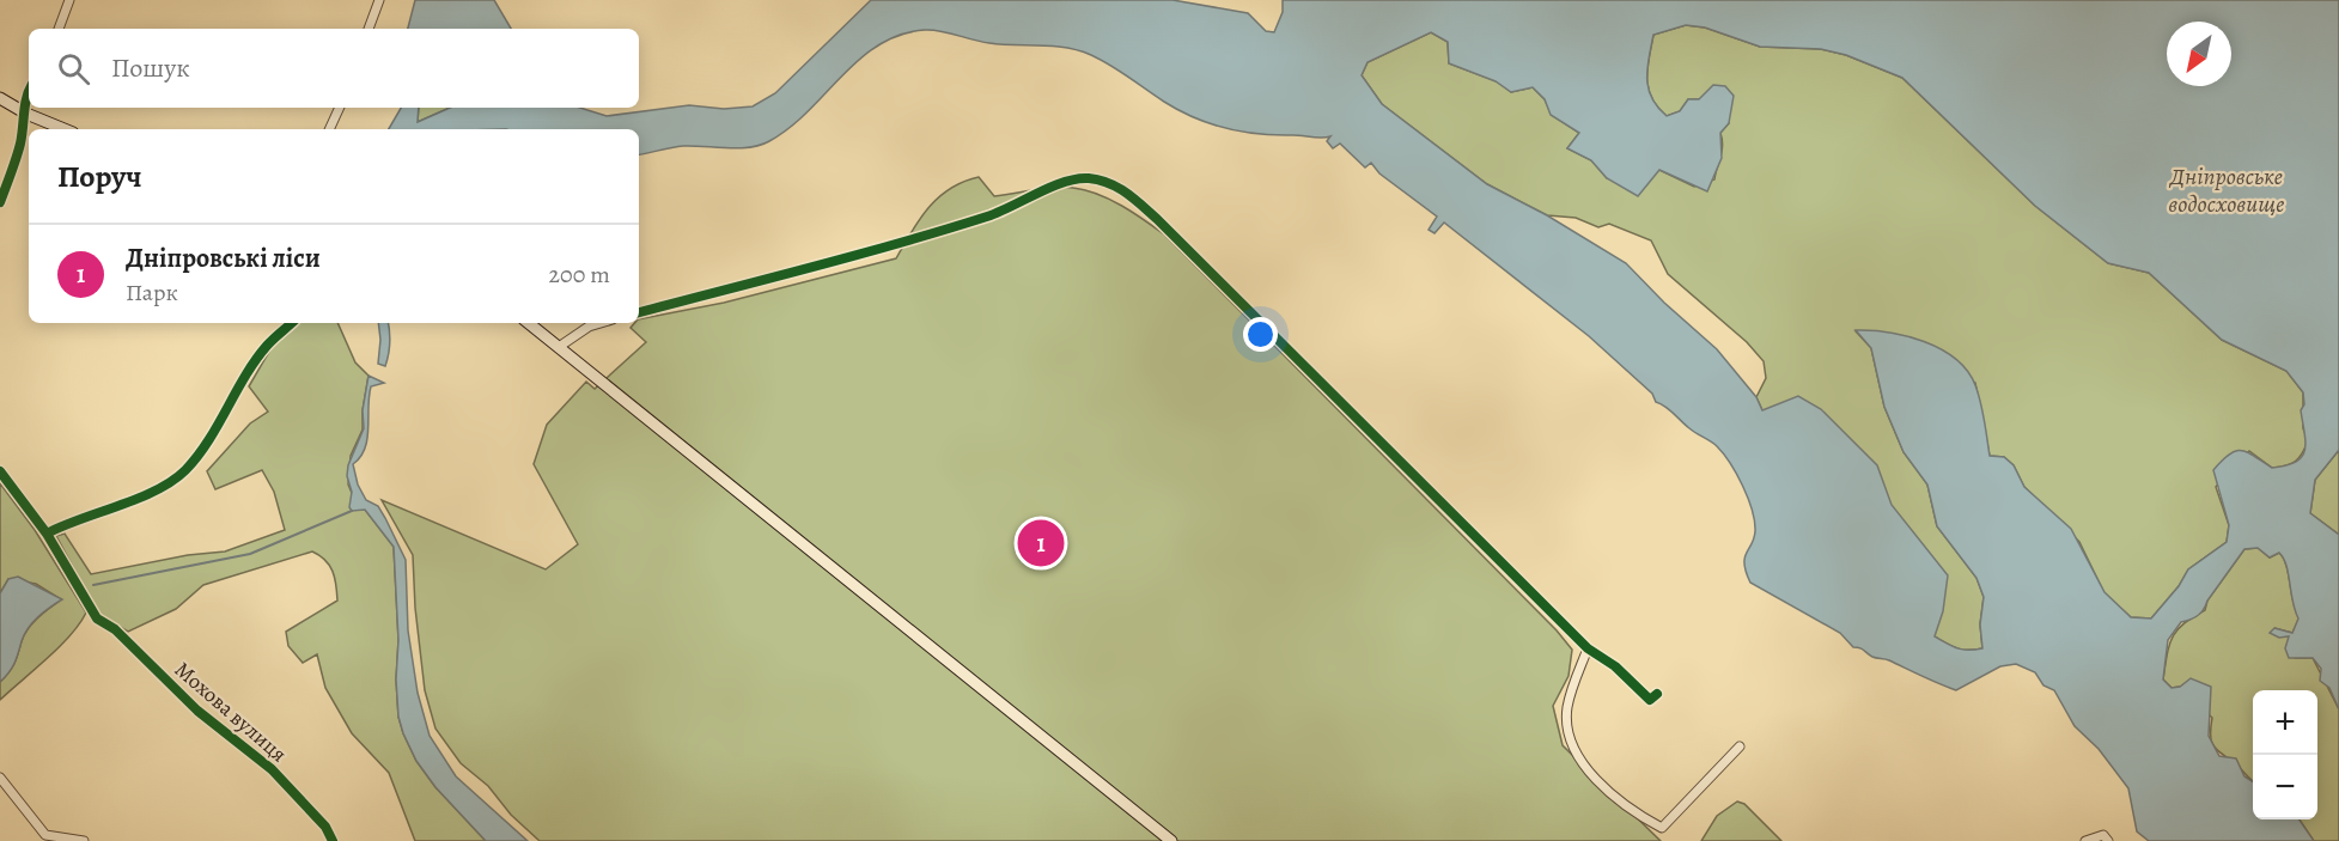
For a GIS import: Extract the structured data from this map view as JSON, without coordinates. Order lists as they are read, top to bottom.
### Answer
{
  "streets": {
    "street": ["Мохова вулиця"]
  },
  "water": ["Дніпровське водосховище"],
  "north": "bottom left",
  "page": {
    "search": "Пошук",
    "heading": "Поруч",
    "list": [
      {
        "mark": "1",
        "name": "Дніпровські ліси",
        "note": "Парк",
        "value": "200 m"
      }
    ],
    "pins": "1",
    "map_buttons": ["+", "−"]
  }
}
